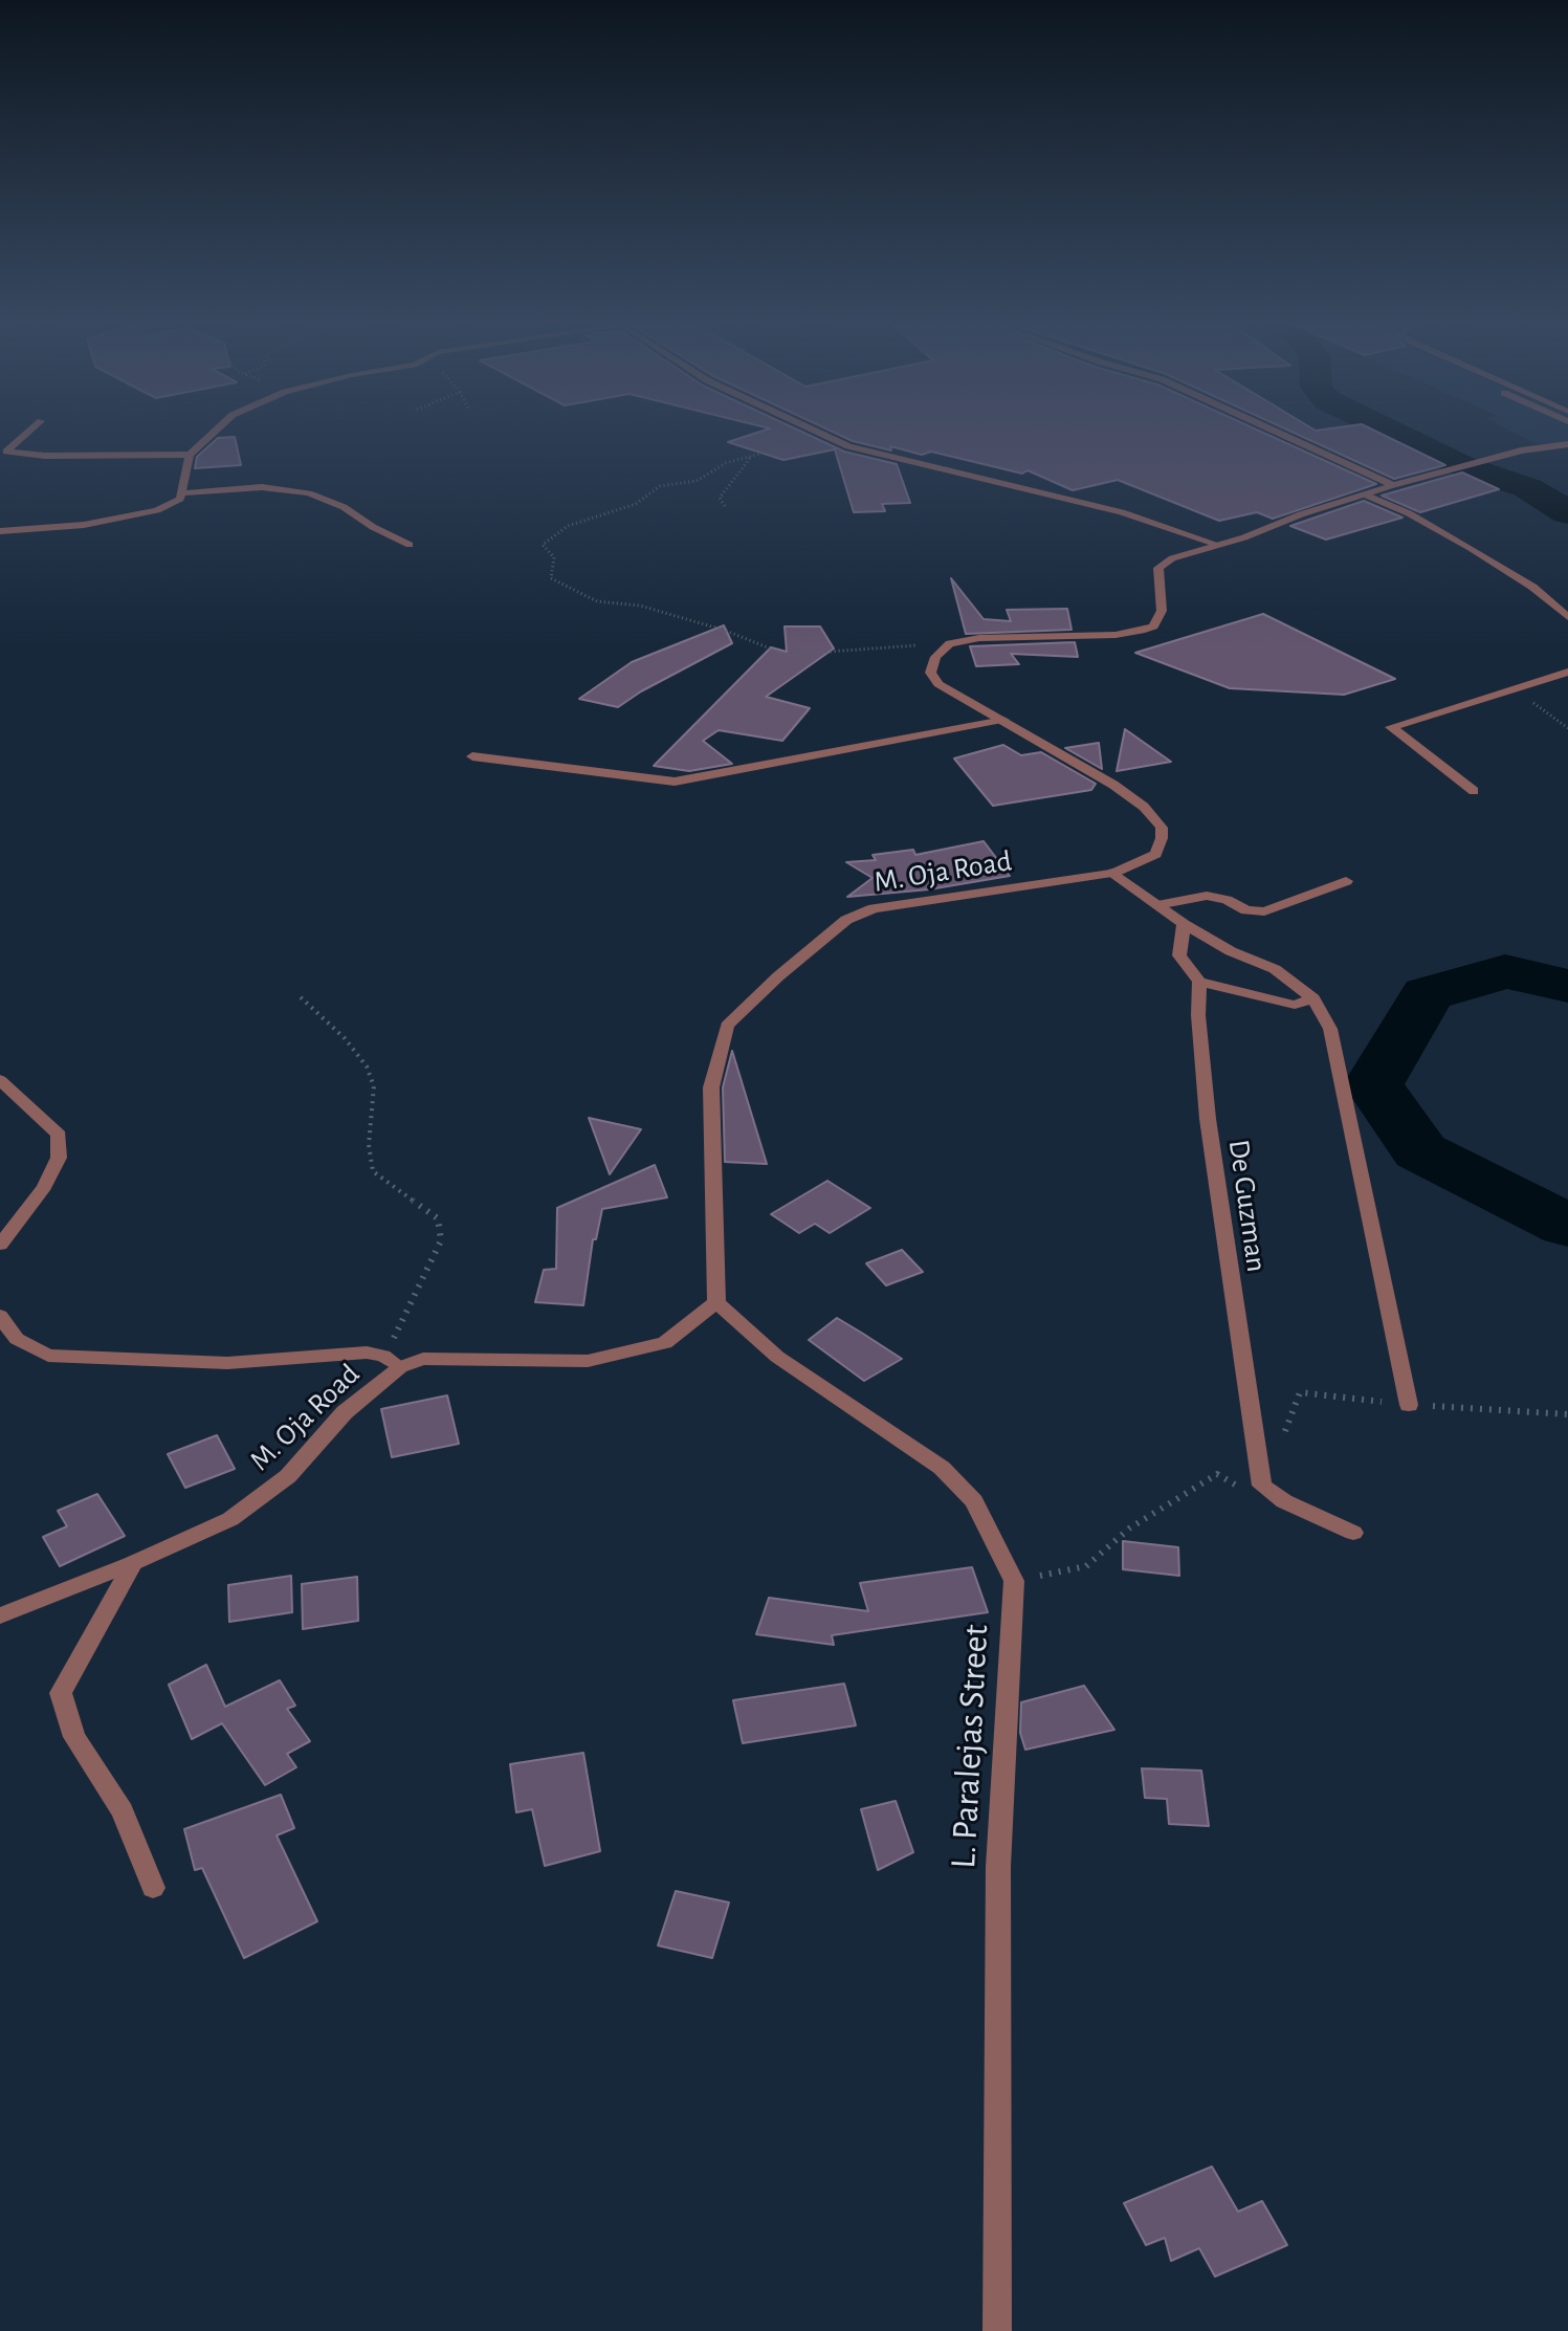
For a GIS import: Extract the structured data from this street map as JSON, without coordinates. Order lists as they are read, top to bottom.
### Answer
{
  "streets": {
    "street": ["M. Oja Road", "De Guzman", "L. Paralejas Street"]
  },
  "crossings": [
    ["M. Oja Road", "L. Paralejas Street"]
  ]
}
